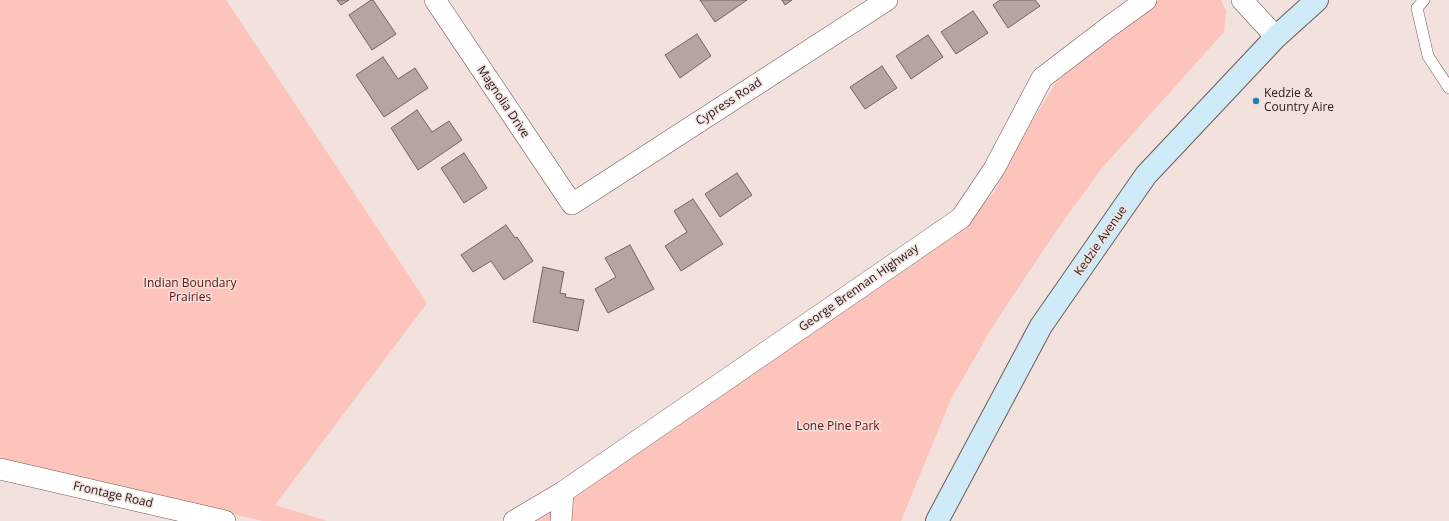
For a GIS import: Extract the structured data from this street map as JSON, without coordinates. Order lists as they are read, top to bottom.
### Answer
{
  "streets": {
    "main road": ["Kedzie Avenue"],
    "street": [
      "Magnolia Drive",
      "Cypress Road",
      "George Brennan Highway",
      "Frontage Road"
    ]
  },
  "crossings": [
    ["Magnolia Drive", "Cypress Road"]
  ],
  "parks": ["Indian Boundary Prairies", "Lone Pine Park"],
  "places": ["Kedzie & Country Aire"]
}
